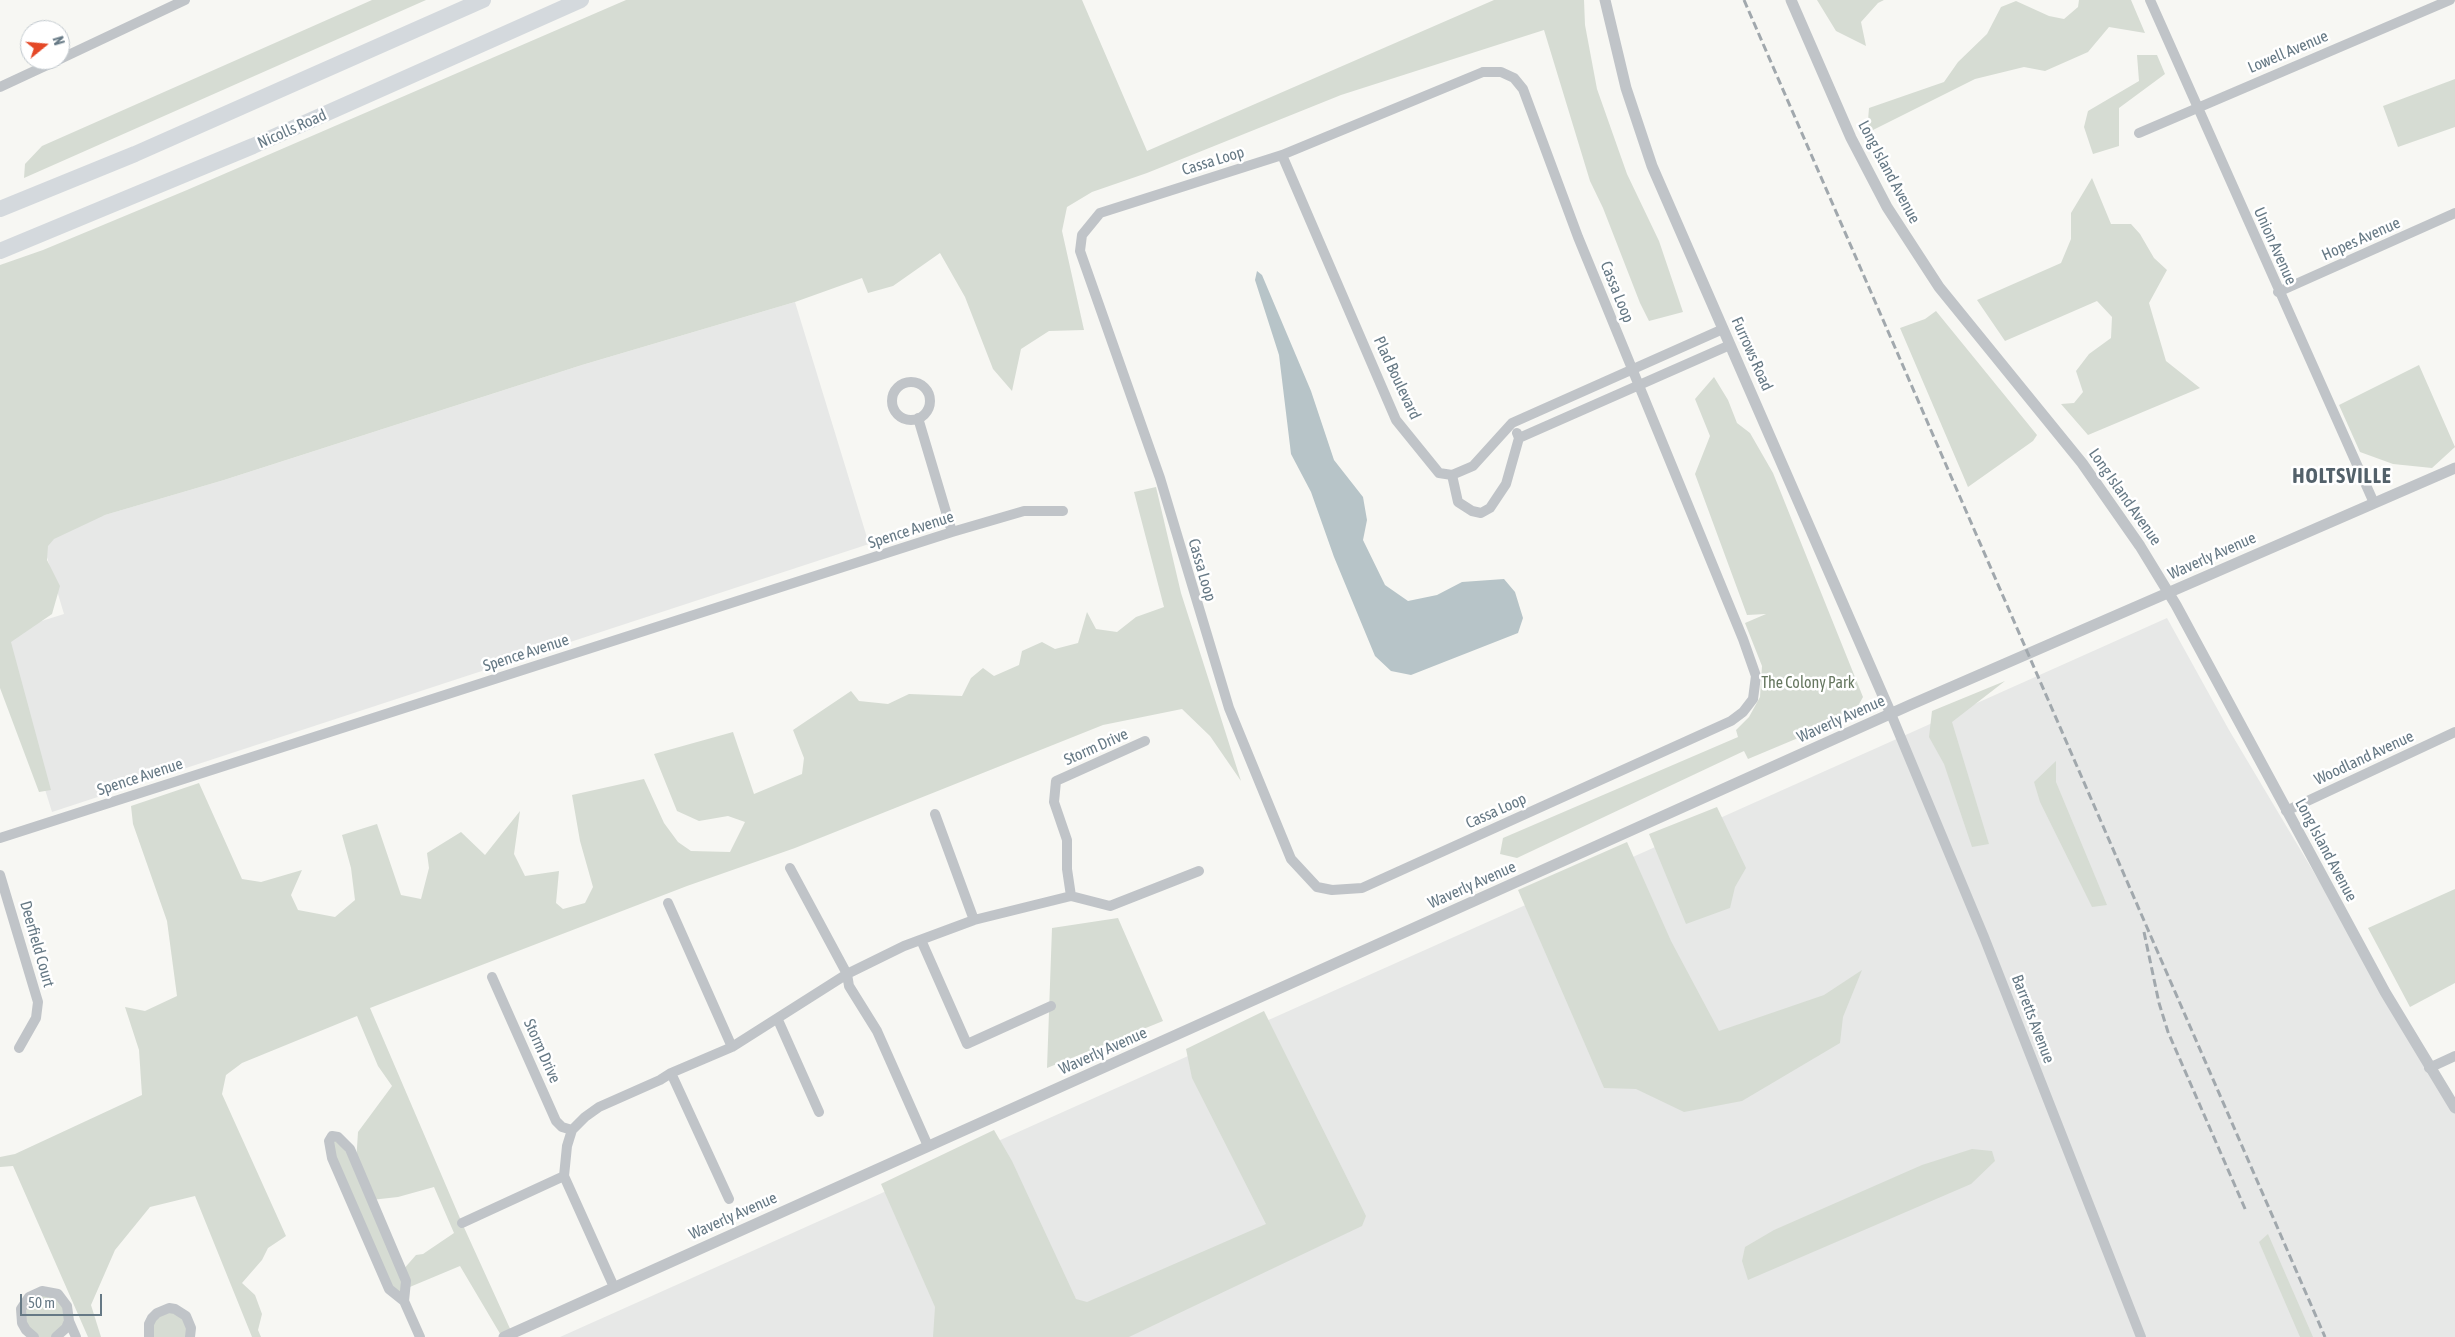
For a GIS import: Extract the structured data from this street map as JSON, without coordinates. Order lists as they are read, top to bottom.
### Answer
{
  "streets": {
    "highway": ["Nicolls Road"],
    "street": [
      "Lowell Avenue",
      "Cassa Loop",
      "Long Island Avenue",
      "Hopes Avenue",
      "Union Avenue",
      "Furrows Road",
      "Plad Boulevard",
      "Spence Avenue",
      "Waverly Avenue",
      "Storm Drive",
      "Woodland Avenue",
      "Deerfield Court",
      "Barretts Avenue"
    ]
  },
  "crossings": [
    ["Lowell Avenue", "Union Avenue"],
    ["Cassa Loop", "Plad Boulevard"],
    ["Long Island Avenue", "Waverly Avenue"],
    ["Long Island Avenue", "Woodland Avenue"],
    ["Hopes Avenue", "Union Avenue"],
    ["Union Avenue", "Waverly Avenue"],
    ["Furrows Road", "Waverly Avenue"],
    ["Furrows Road", "Barretts Avenue"],
    ["Waverly Avenue", "Barretts Avenue"]
  ],
  "districts": ["HOLTSVILLE"],
  "parks": ["The Colony Park"],
  "scale_bar": "50 m",
  "north": "right"
}
